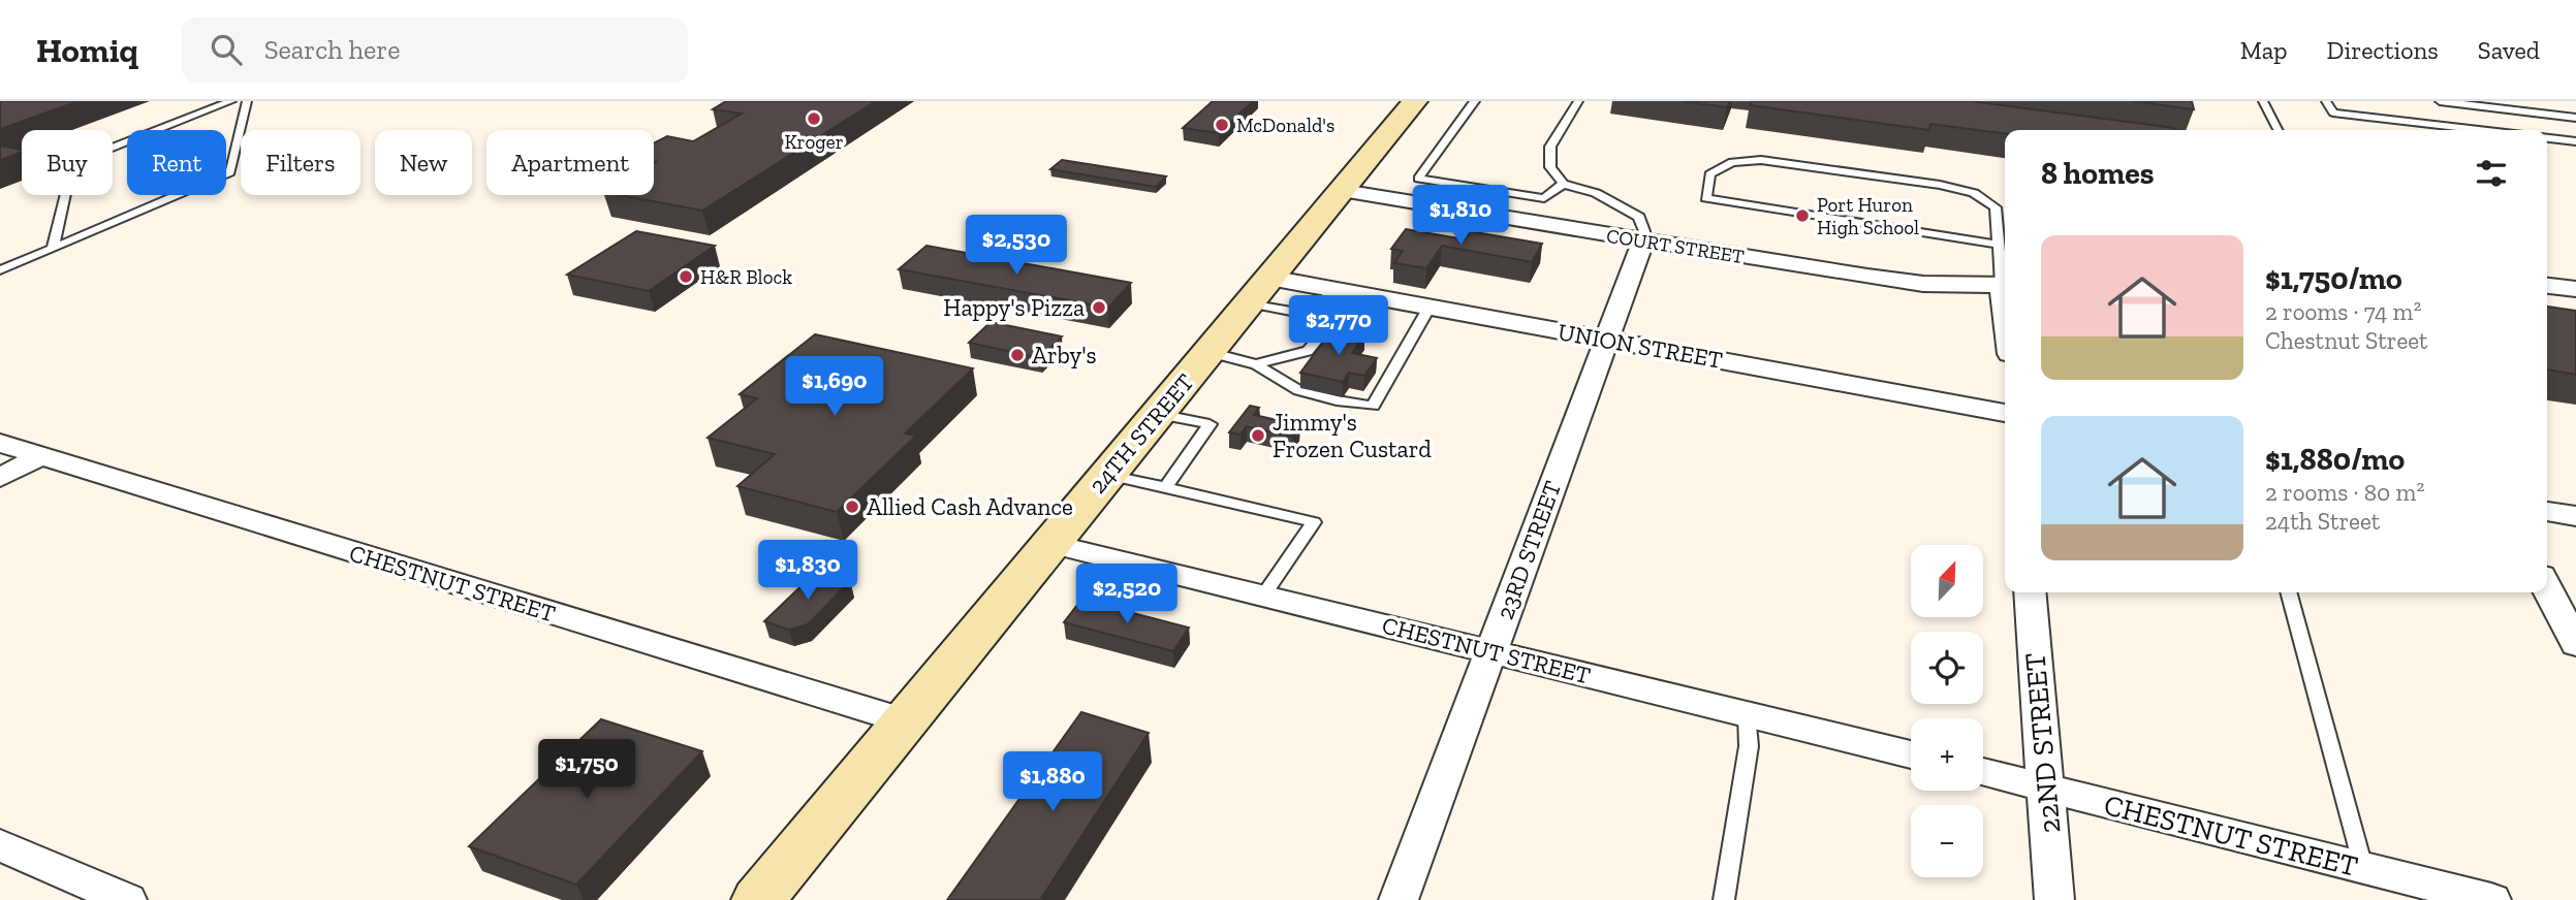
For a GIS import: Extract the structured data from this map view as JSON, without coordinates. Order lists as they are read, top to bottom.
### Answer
{
  "streets": {
    "street": [
      "COURT STREET",
      "UNION STREET",
      "24TH STREET",
      "23RD STREET",
      "CHESTNUT STREET",
      "22ND STREET"
    ]
  },
  "crossings": [
    ["COURT STREET", "24TH STREET"],
    ["COURT STREET", "23RD STREET"],
    ["UNION STREET", "24TH STREET"],
    ["UNION STREET", "23RD STREET"],
    ["24TH STREET", "CHESTNUT STREET"],
    ["23RD STREET", "CHESTNUT STREET"],
    ["CHESTNUT STREET", "22ND STREET"]
  ],
  "places": [
    "Kroger",
    "McDonald's",
    "Port Huron High School",
    "H&R Block",
    "Happy's Pizza",
    "Arby's",
    "Jimmy's Frozen Custard",
    "Allied Cash Advance"
  ],
  "north": "top right",
  "page": {
    "header": "Homiq",
    "search": "Search here",
    "nav": ["Map", "Directions", "Saved"],
    "chip": [
      "Buy",
      "Rent",
      "Filters",
      "New",
      "Apartment"
    ],
    "heading": "8 homes",
    "price": [
      "$1,810",
      "$2,530",
      "$2,770",
      "$1,690",
      "$1,830",
      "$2,520",
      "$1,750",
      "$1,880"
    ],
    "list": [
      {
        "name": "$1,750/mo",
        "note": "2 rooms · 74 m² · Chestnut Street"
      },
      {
        "name": "$1,880/mo",
        "note": "2 rooms · 80 m² · 24th Street"
      }
    ],
    "map_buttons": ["+", "−"]
  }
}
